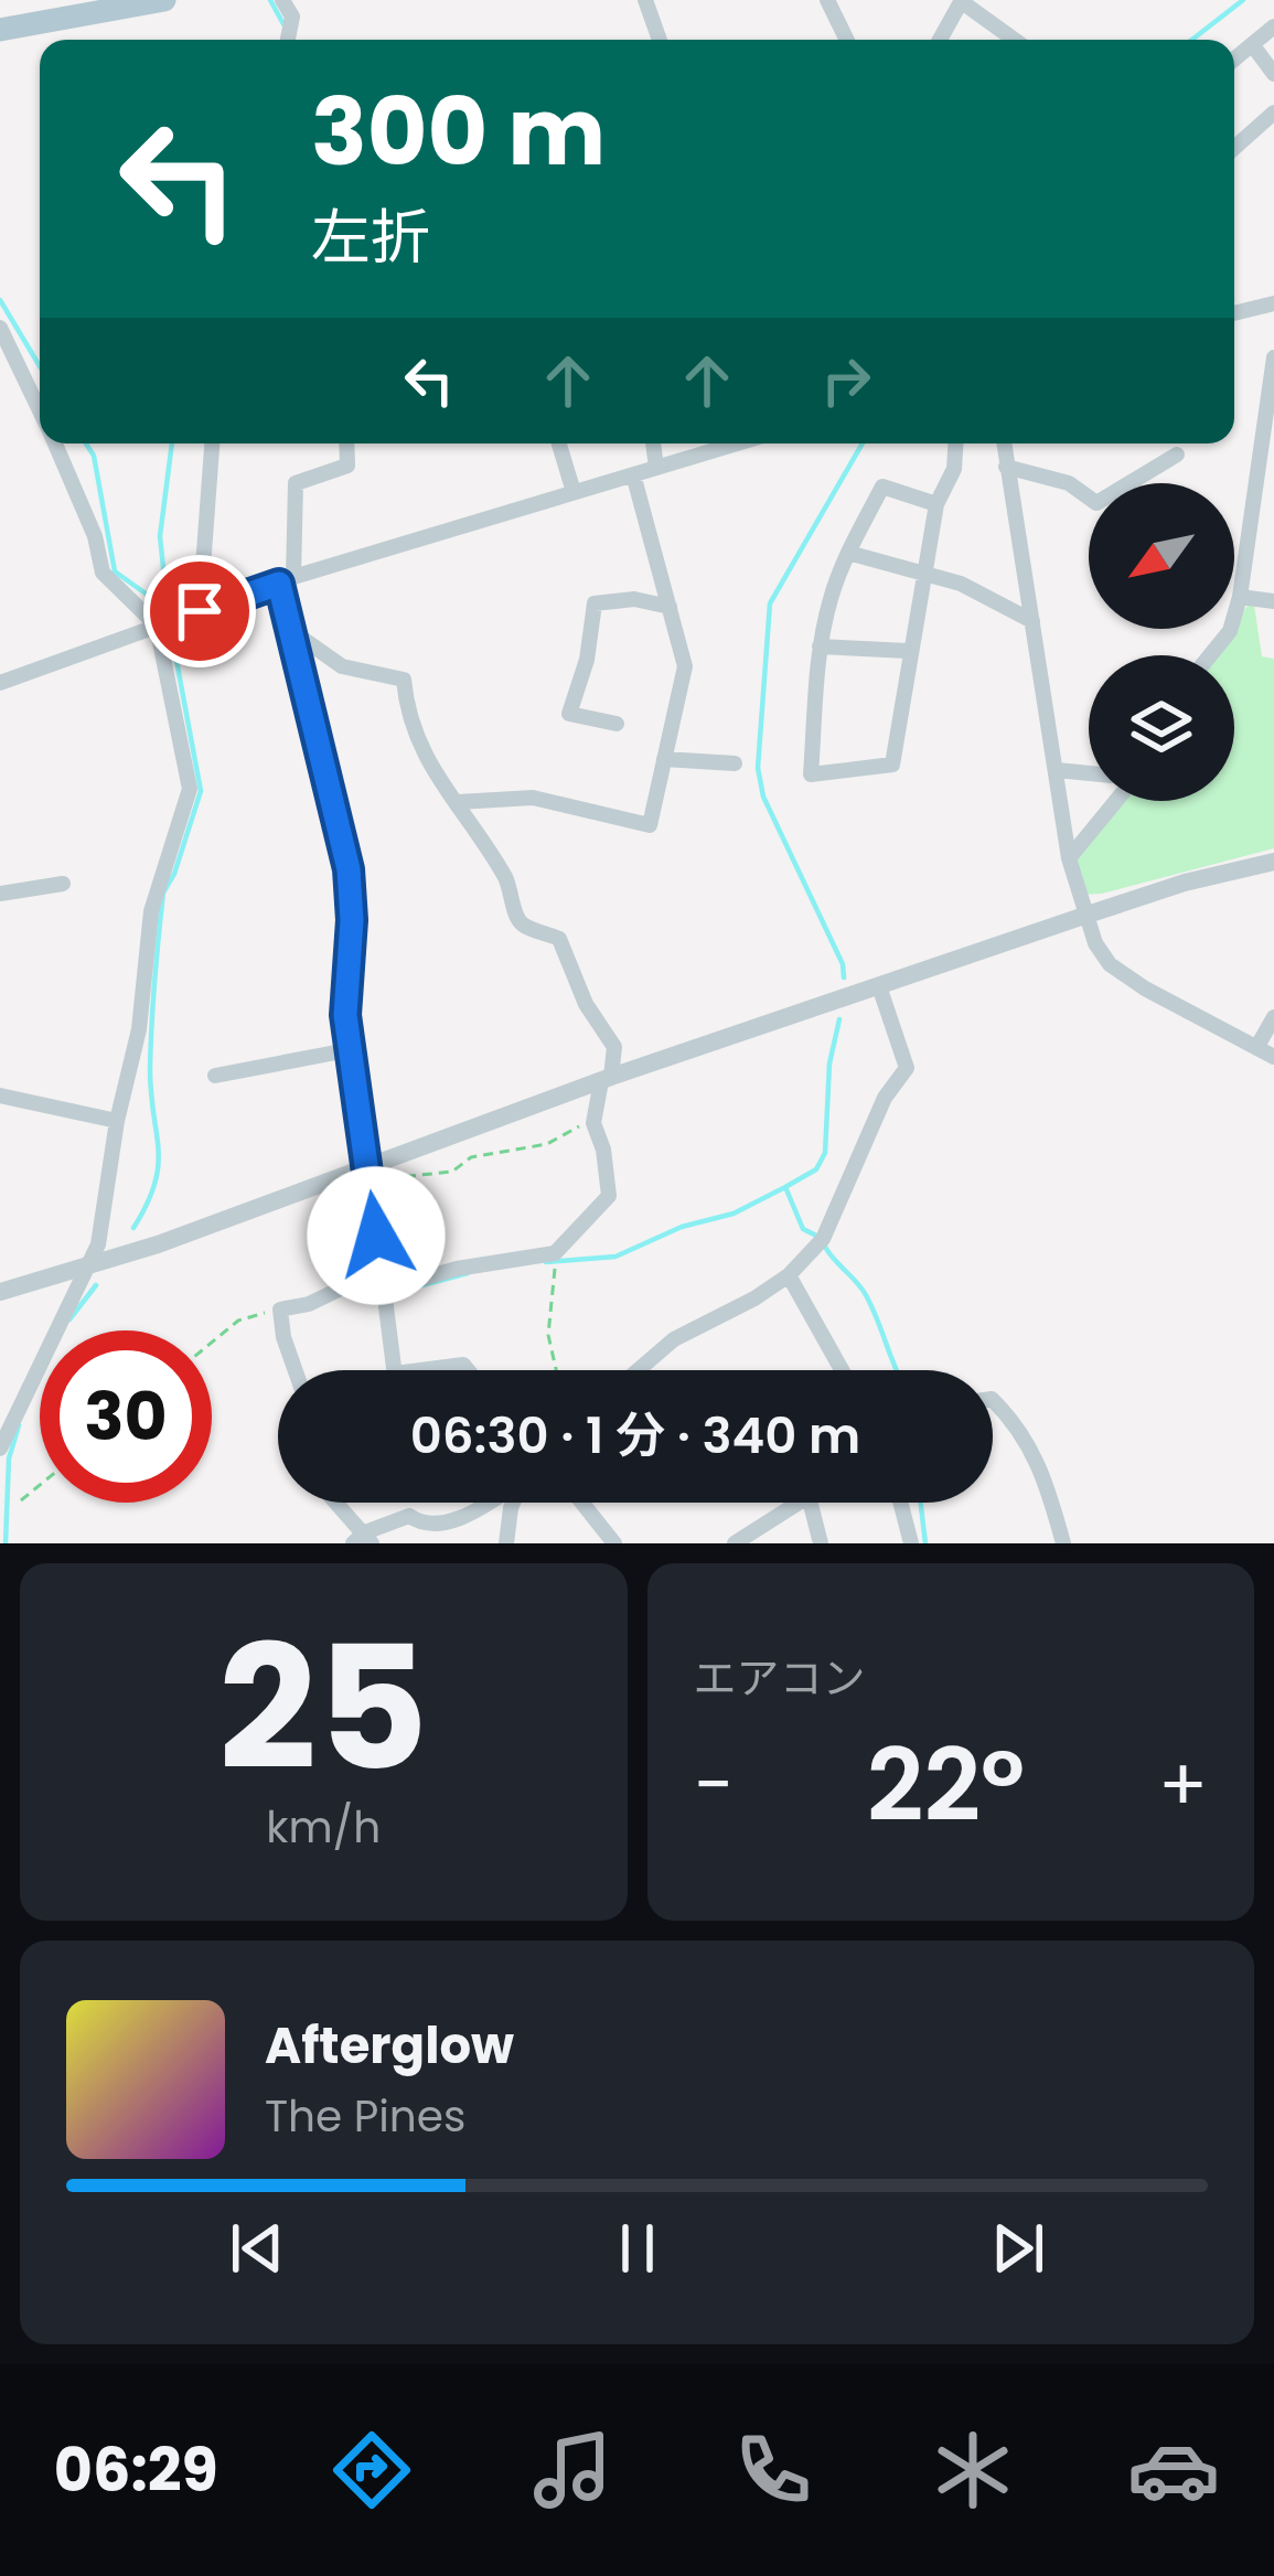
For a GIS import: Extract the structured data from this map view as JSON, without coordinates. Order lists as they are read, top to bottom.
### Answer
{
  "north": "bottom left",
  "page": {
    "turn": ["300 m", "左折"],
    "limit": "30",
    "trip": "06:30 · 1 分 · 340 m",
    "tile": [
      ["25", "km/h"],
      "エアコン"
    ],
    "heat": ["−", "22°", "+"],
    "song": ["Afterglow", "The Pines"],
    "tabs": "06:29"
  }
}
